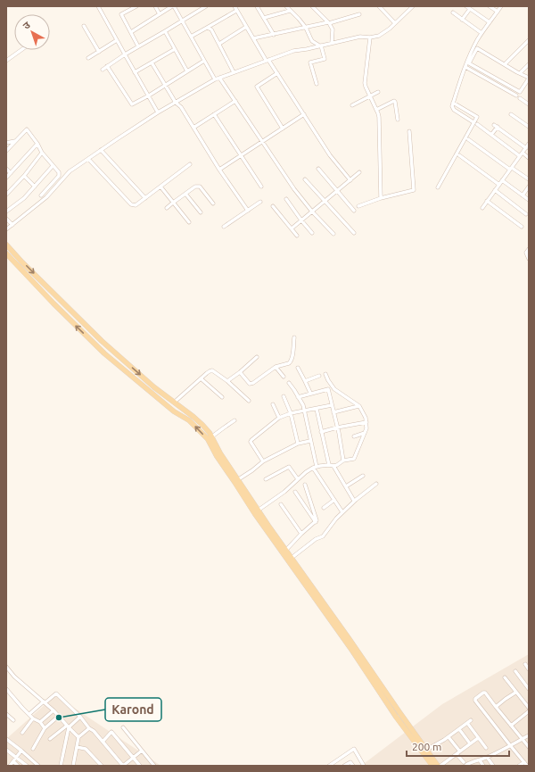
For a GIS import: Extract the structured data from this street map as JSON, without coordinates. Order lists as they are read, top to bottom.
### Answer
{
  "places": ["Karond"],
  "scale_bar": "200 m",
  "north": "top left"
}
